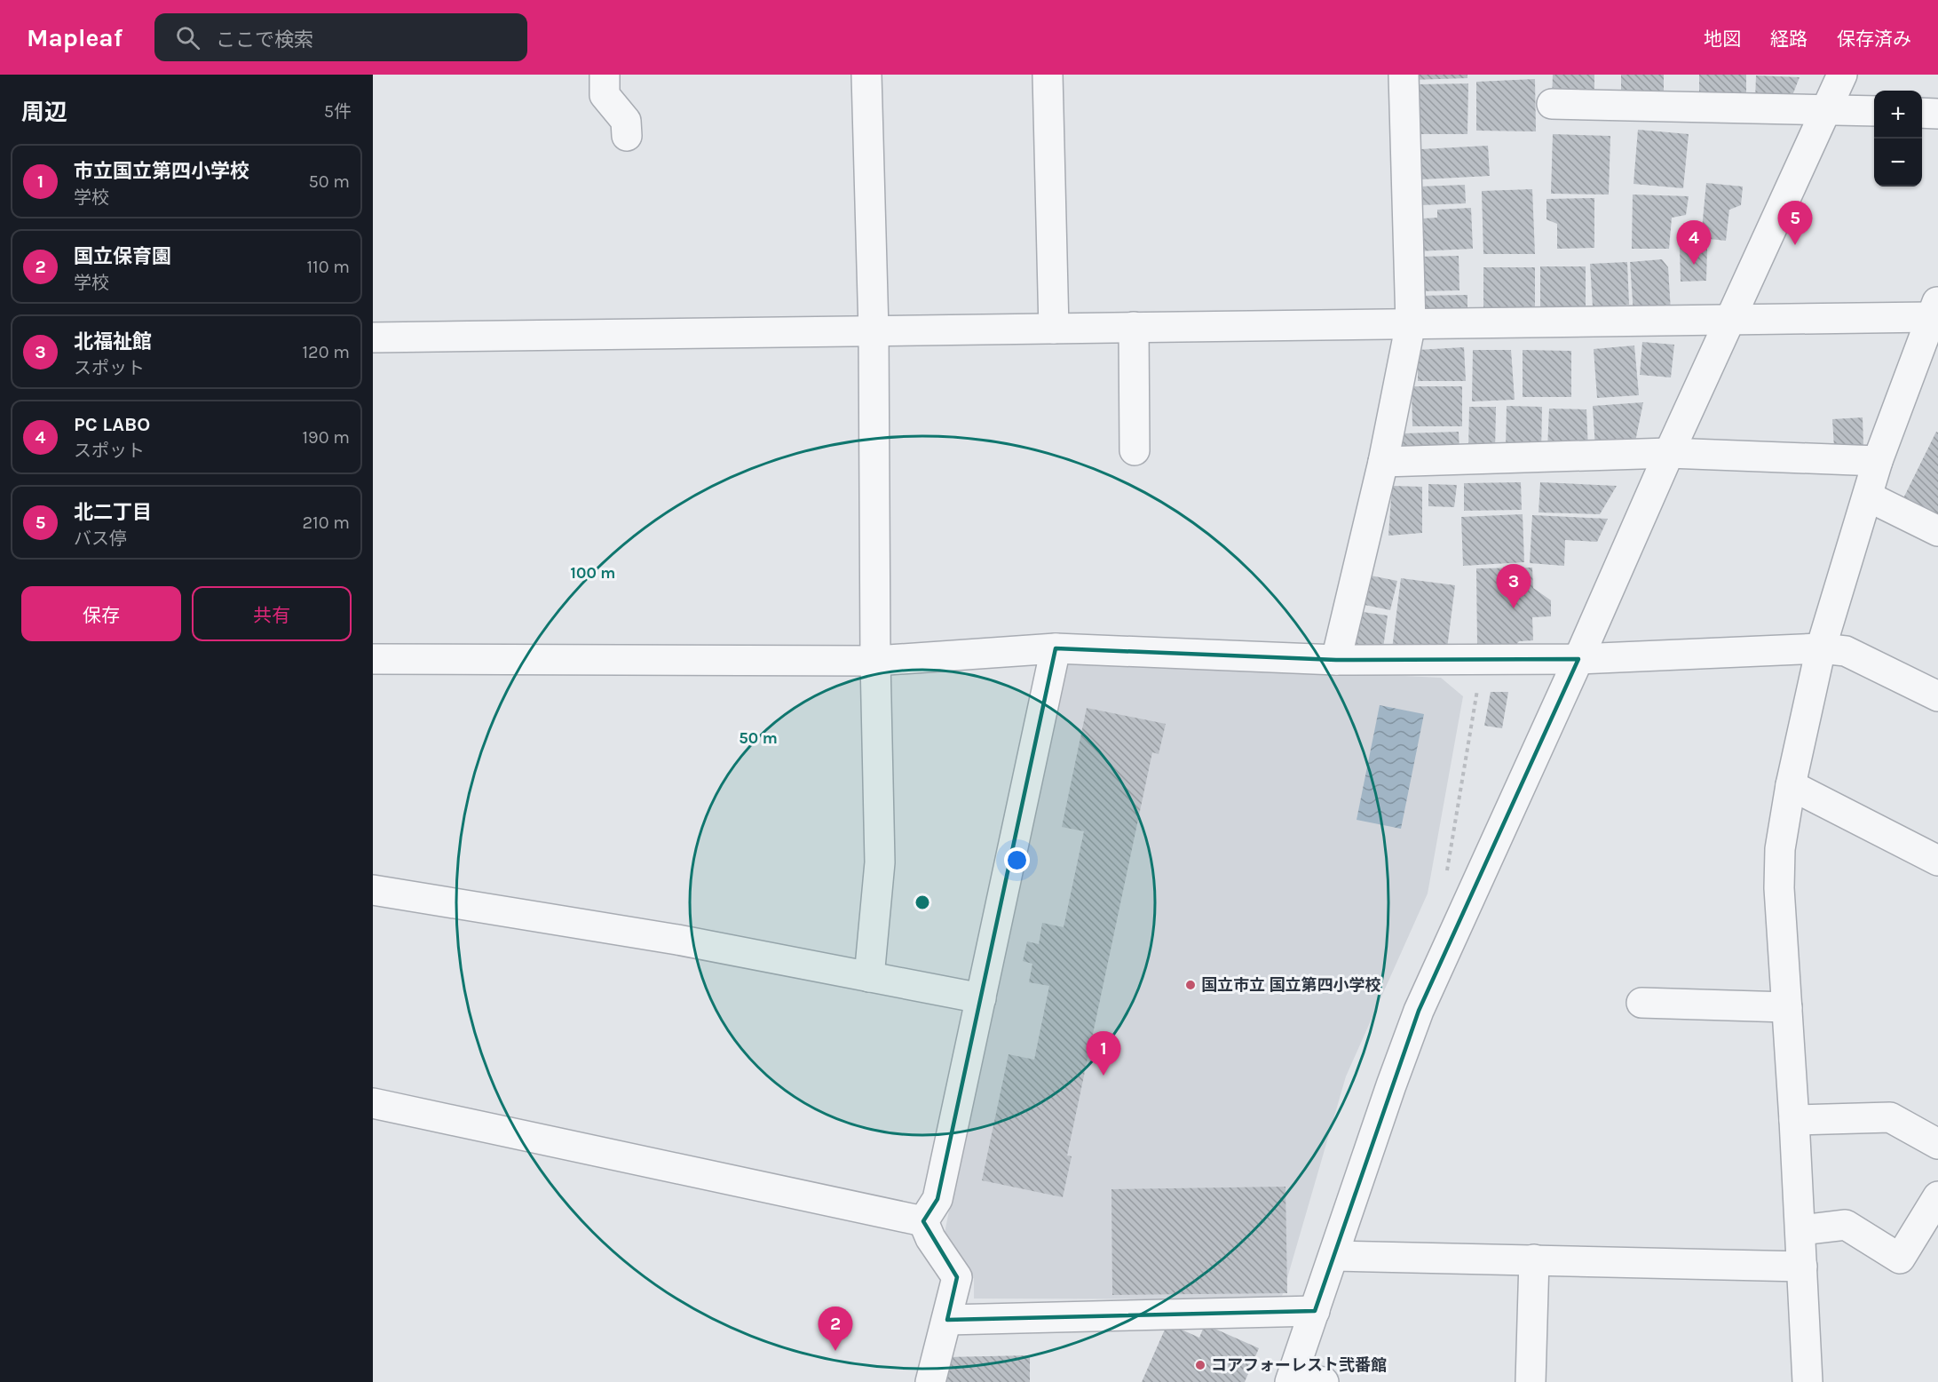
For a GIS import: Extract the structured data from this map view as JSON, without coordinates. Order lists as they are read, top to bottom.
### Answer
{
  "places": ["国立市立 国立第四小学校", "コアフォーレスト弐番館"],
  "page": {
    "header": "Mapleaf",
    "search": "ここで検索",
    "nav": ["地図", "経路", "保存済み"],
    "heading": ["周辺", "5件"],
    "map_buttons": ["+", "−"],
    "list": [
      {
        "mark": "1",
        "name": "市立国立第四小学校",
        "note": "学校",
        "value": "50 m"
      },
      {
        "mark": "2",
        "name": "国立保育園",
        "note": "学校",
        "value": "110 m"
      },
      {
        "mark": "3",
        "name": "北福祉館",
        "note": "スポット",
        "value": "120 m"
      },
      {
        "mark": "4",
        "name": "PC LABO",
        "note": "スポット",
        "value": "190 m"
      },
      {
        "mark": "5",
        "name": "北二丁目",
        "note": "バス停",
        "value": "210 m"
      }
    ],
    "pins": [
      "5",
      "4",
      "3",
      "1",
      "2"
    ],
    "buttons": ["保存", "共有"]
  },
  "rings": ["100 m", "50 m"]
}
